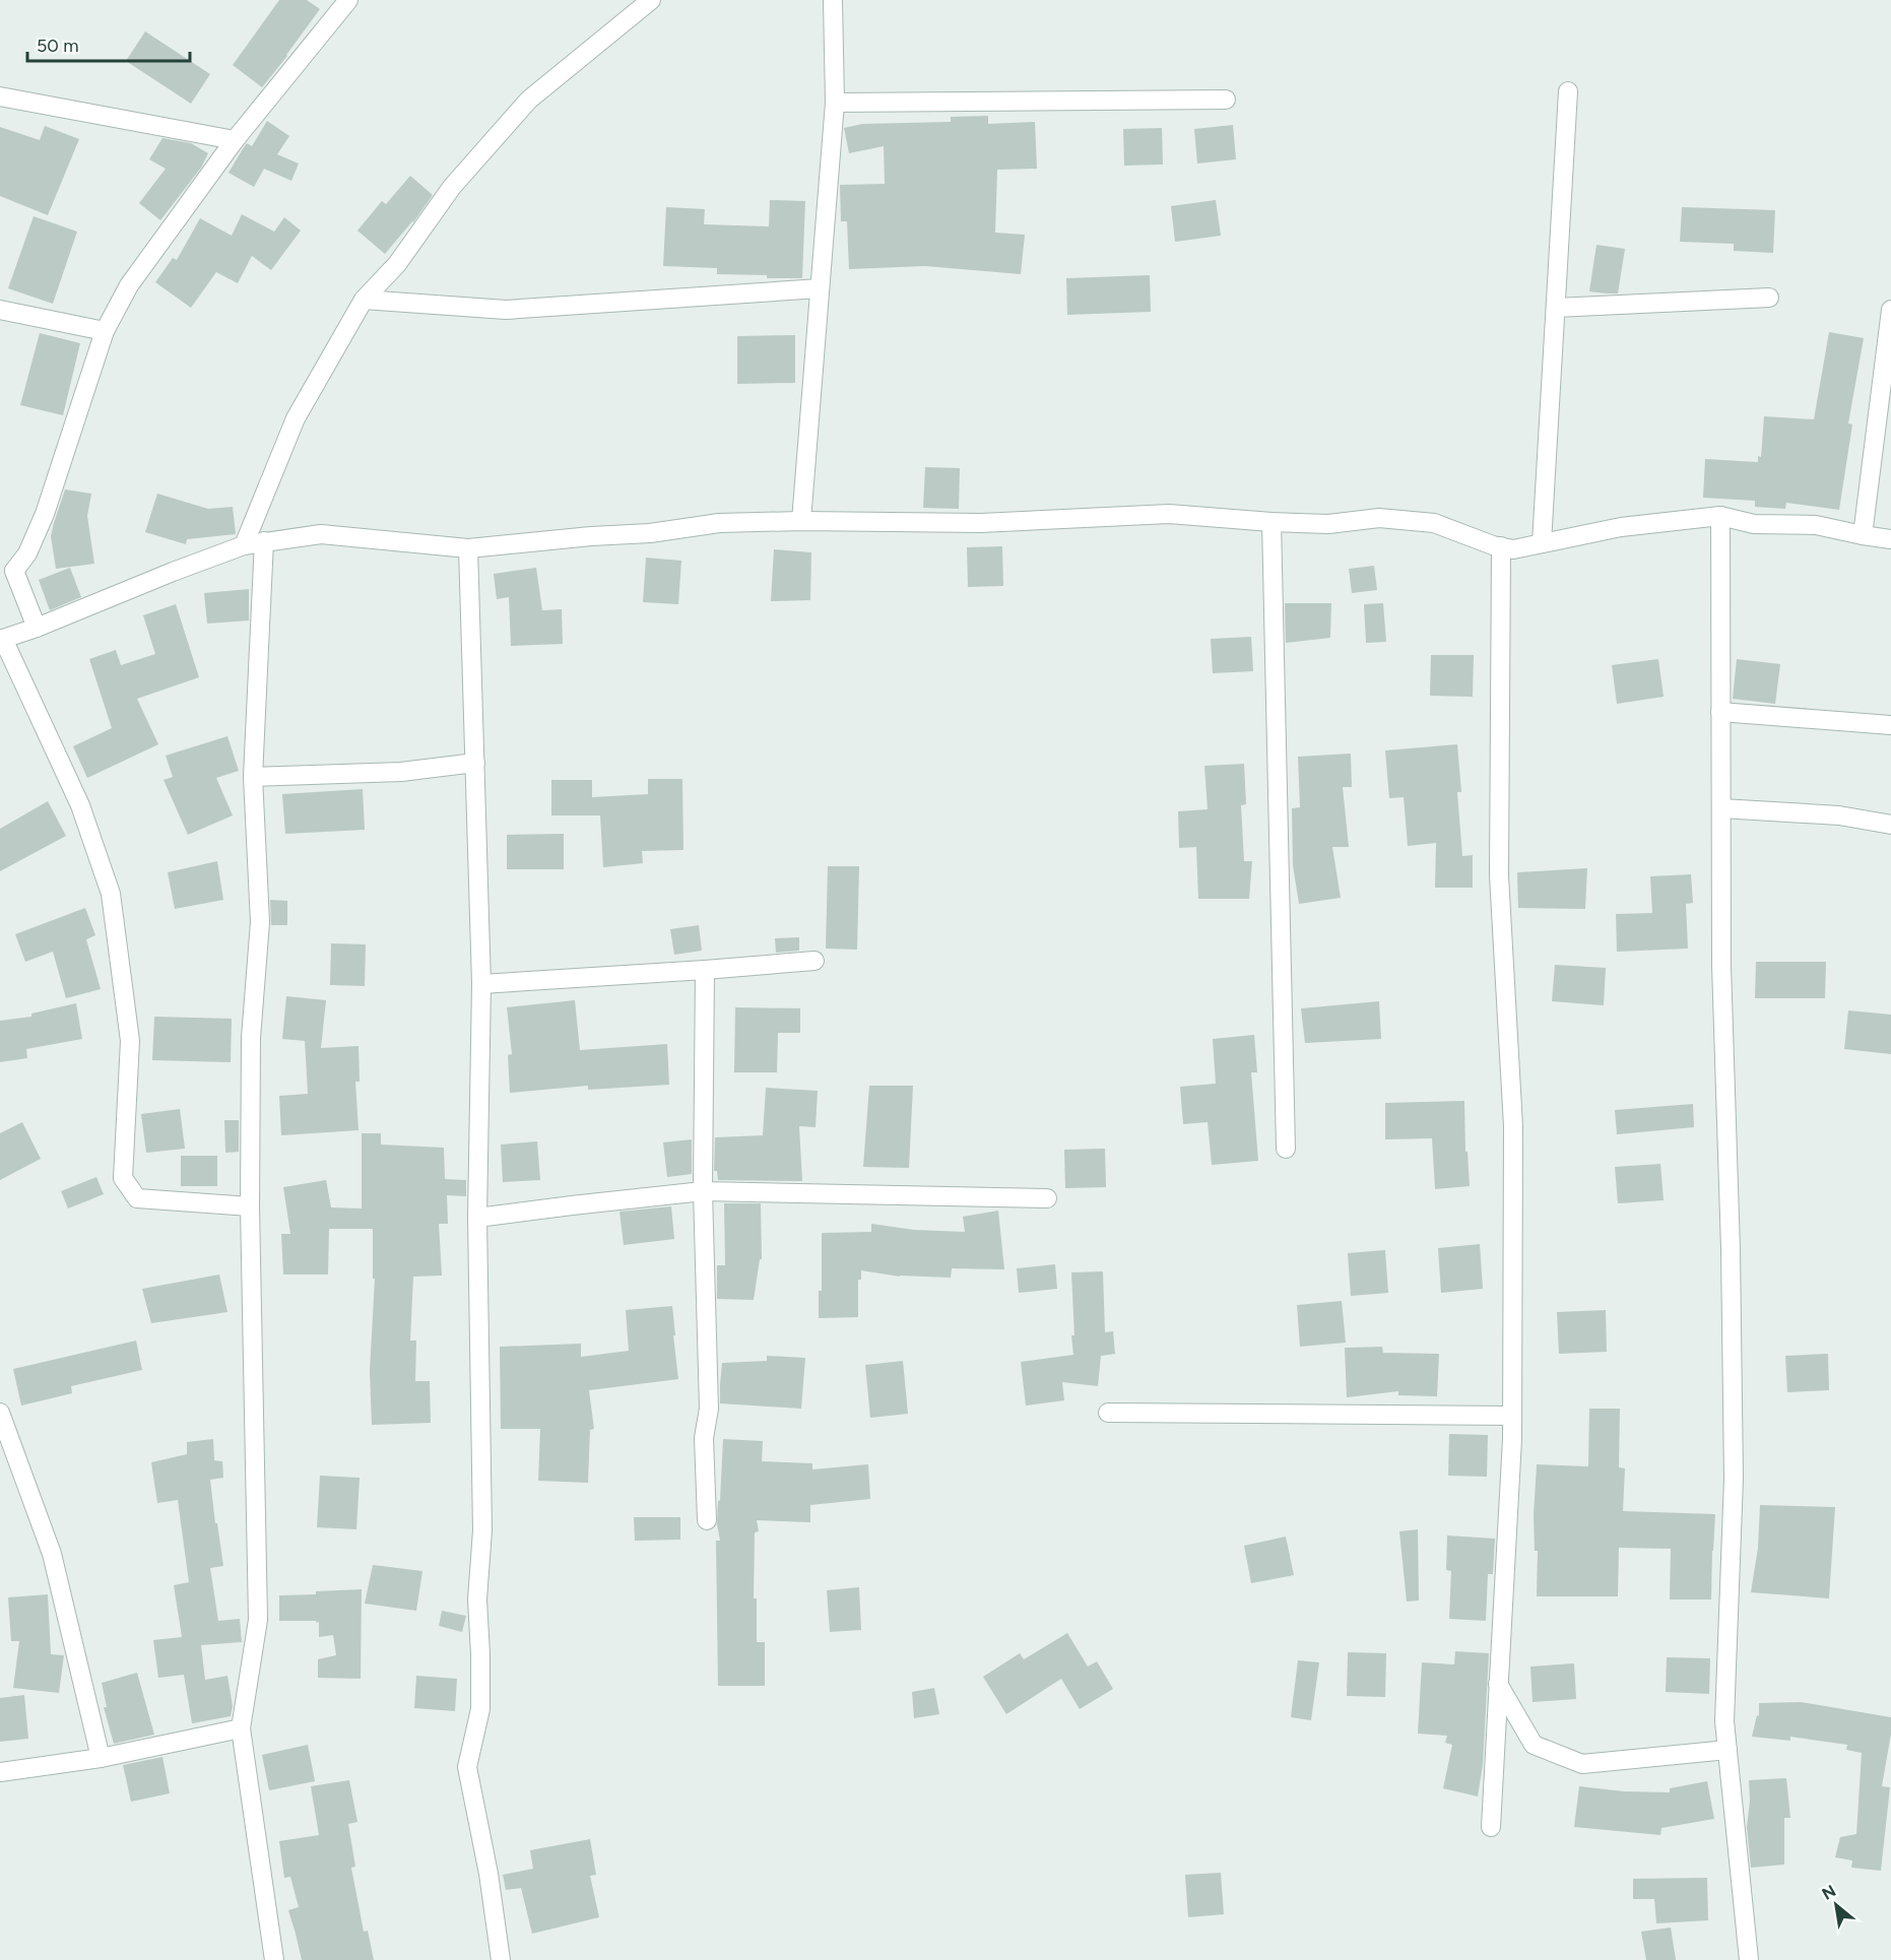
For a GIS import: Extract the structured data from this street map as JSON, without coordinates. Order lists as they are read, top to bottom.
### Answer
{
  "scale_bar": "50 m",
  "north": "top left"
}
